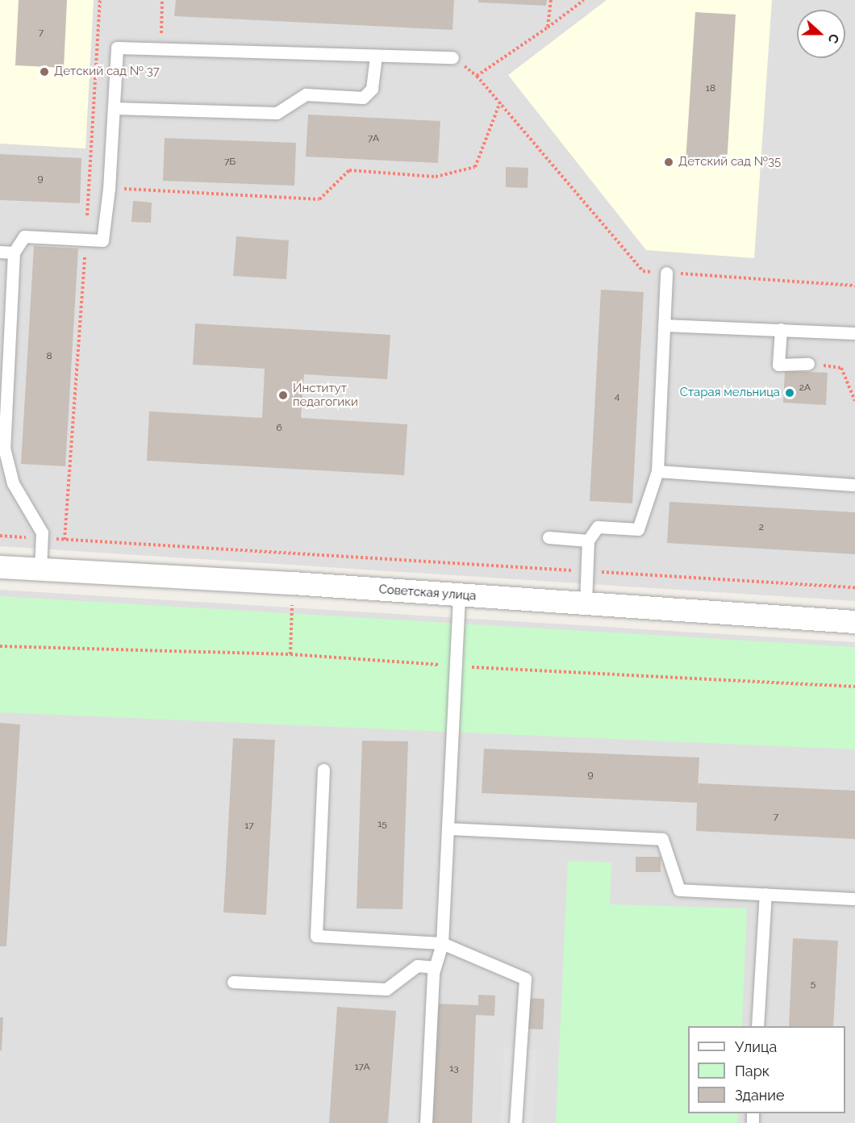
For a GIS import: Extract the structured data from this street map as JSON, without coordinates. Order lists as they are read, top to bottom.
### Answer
{
  "streets": {
    "street": ["Советская улица"]
  },
  "places": [
    "Детский сад № 37",
    "Детский сад №35",
    "Старая мельница",
    "Институт педагогики"
  ],
  "house_numbers": [
    "7",
    "18",
    "7А",
    "7Б",
    "9",
    "8",
    "2А",
    "4",
    "6",
    "2",
    "9",
    "7",
    "15",
    "17",
    "5",
    "17А",
    "13"
  ],
  "legend": ["Улица", "Парк", "Здание"],
  "north": "right"
}
